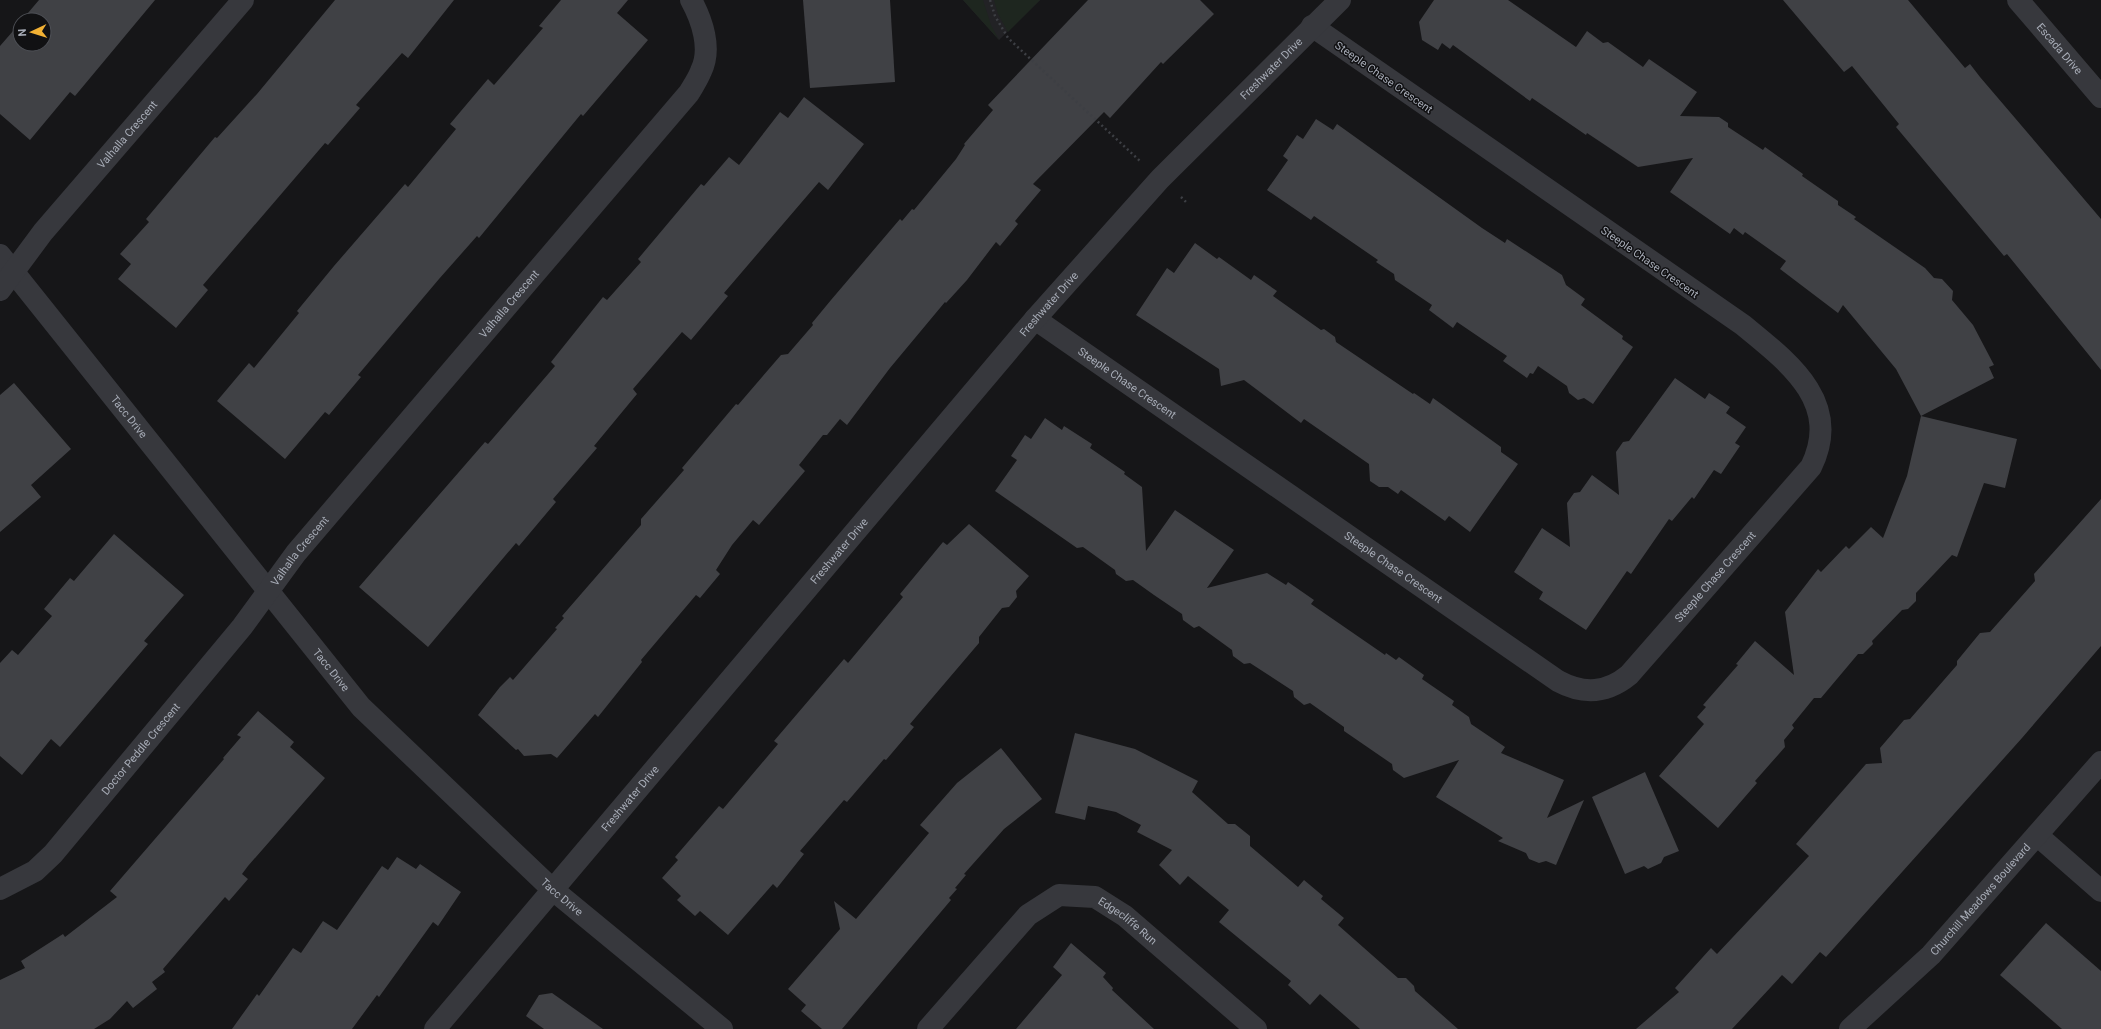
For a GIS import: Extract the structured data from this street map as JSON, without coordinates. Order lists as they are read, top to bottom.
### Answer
{
  "streets": {
    "street": [
      "Escada Drive",
      "Freshwater Drive",
      "Steeple Chase Crescent",
      "Valhalla Crescent",
      "Tacc Drive",
      "Doctor Peddle Crescent",
      "Churchill Meadows Boulevard",
      "Edgecliffe Run"
    ]
  },
  "crossings": [
    ["Freshwater Drive", "Steeple Chase Crescent"],
    ["Freshwater Drive", "Tacc Drive"],
    ["Valhalla Crescent", "Tacc Drive"],
    ["Valhalla Crescent", "Doctor Peddle Crescent"],
    ["Tacc Drive", "Doctor Peddle Crescent"]
  ],
  "north": "left"
}
